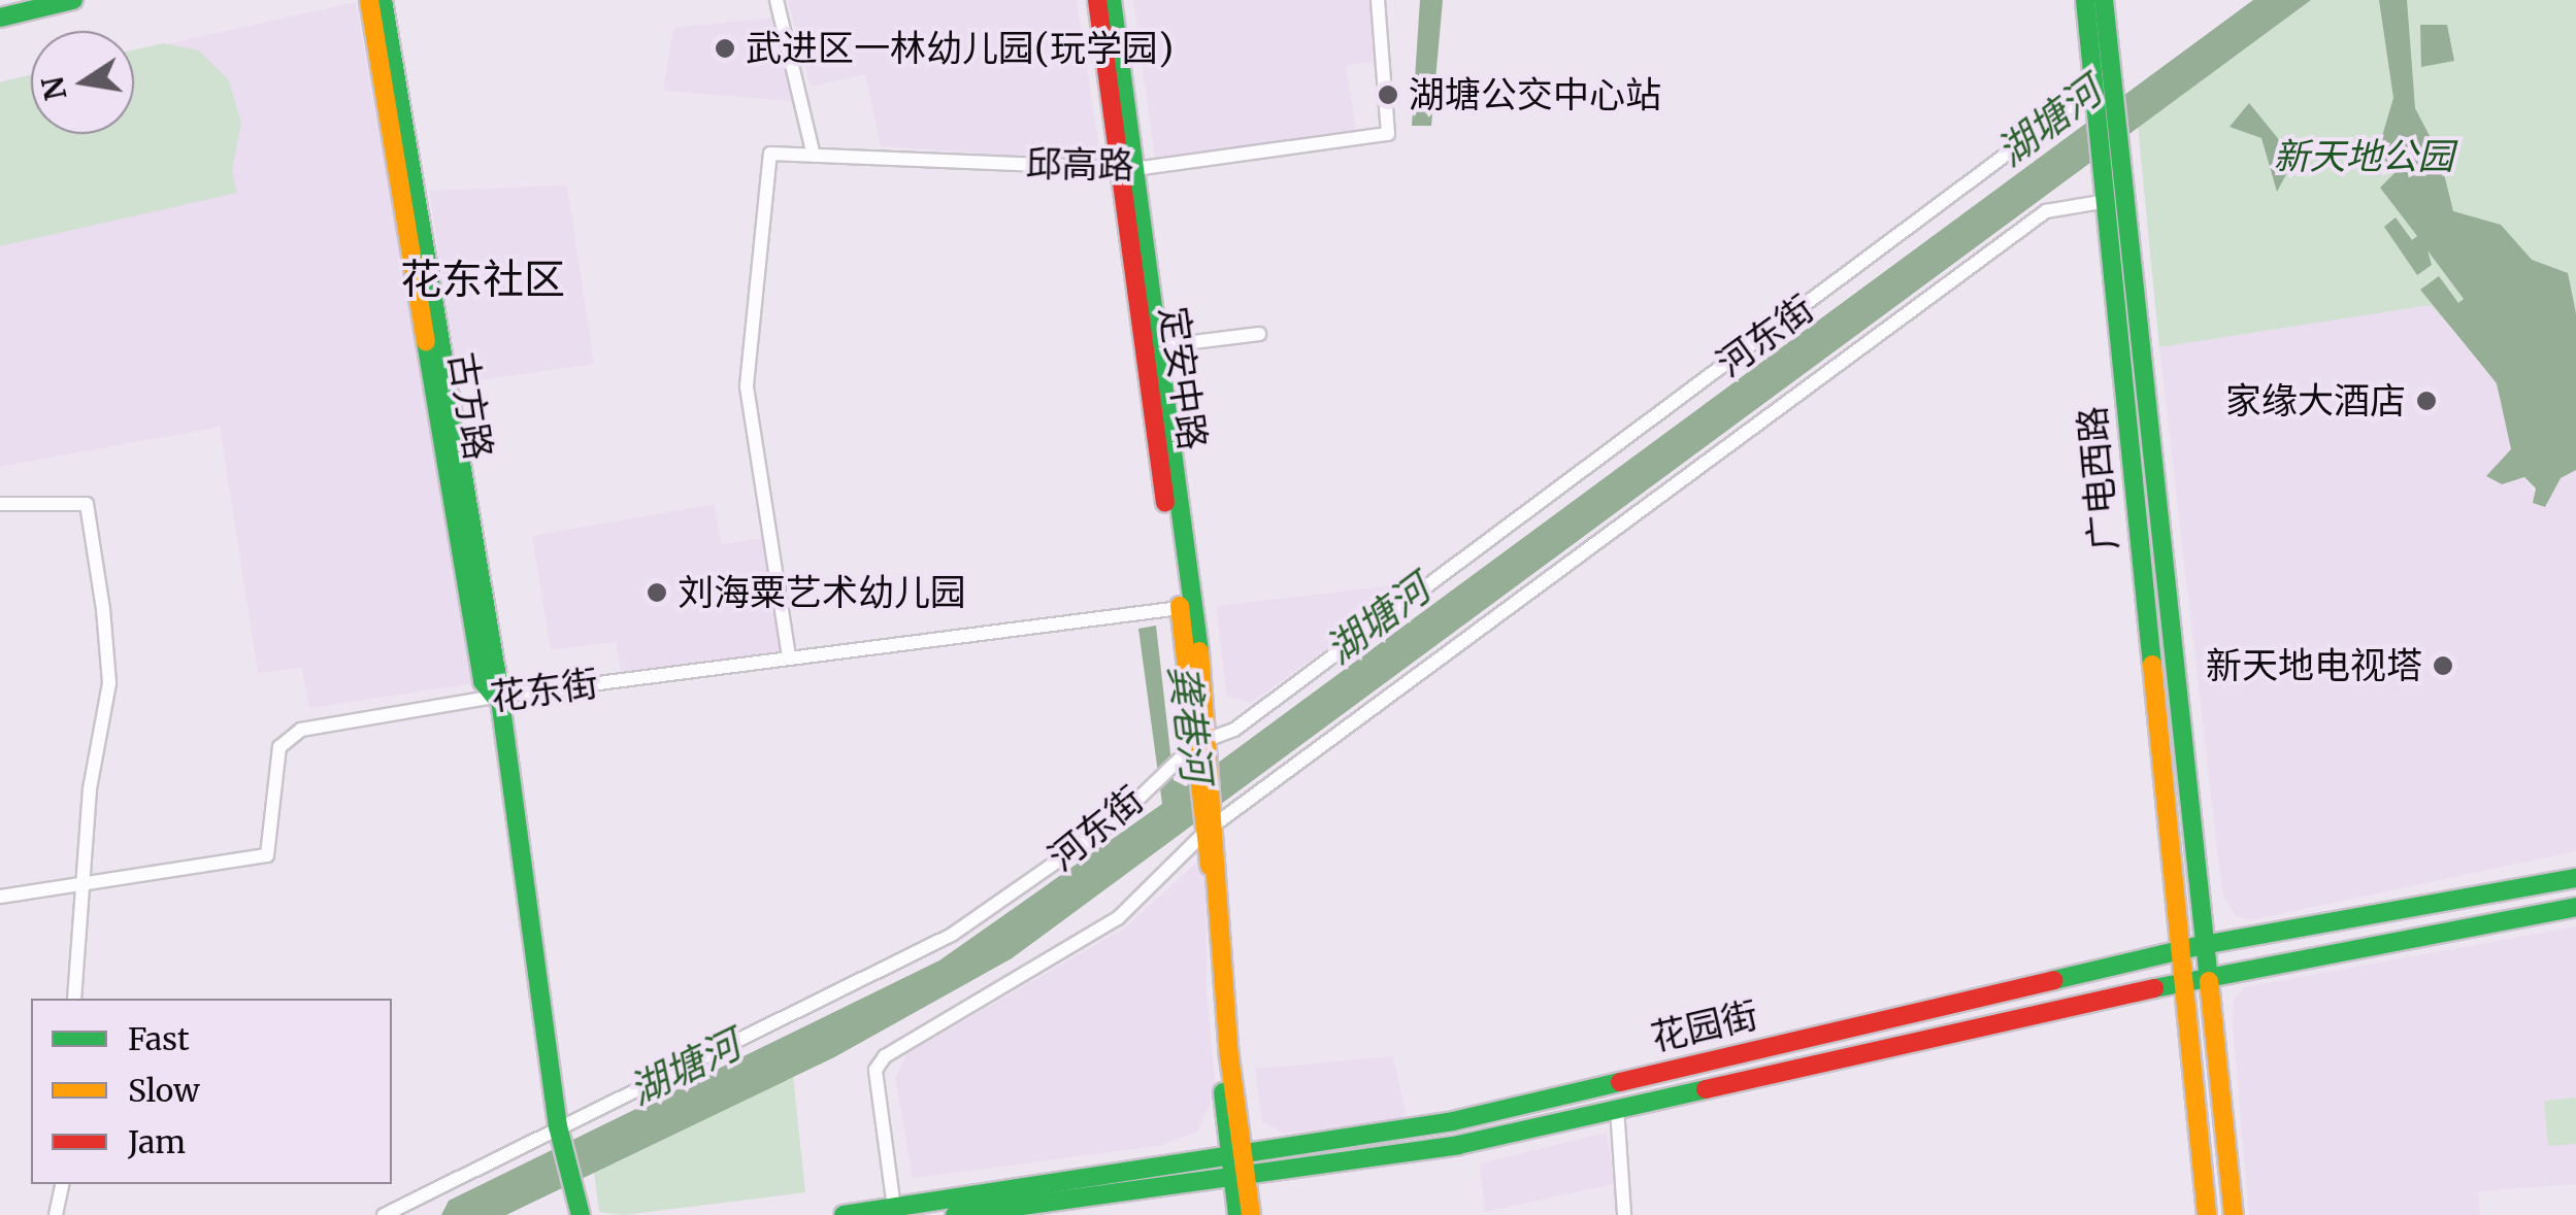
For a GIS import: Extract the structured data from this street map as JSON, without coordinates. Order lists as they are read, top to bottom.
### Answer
{
  "streets": {
    "main road": [
      "定安中路",
      "古方路",
      "广电西路",
      "花园街"
    ],
    "street": ["邱高路", "河东街", "花东街"]
  },
  "crossings": [
    ["邱高路", "定安中路"],
    ["邱高路", "花东街"],
    ["河东街", "定安中路"],
    ["河东街", "古方路"],
    ["河东街", "广电西路"],
    ["定安中路", "花东街"],
    ["古方路", "花东街"],
    ["广电西路", "花园街"]
  ],
  "districts": ["花东社区"],
  "water": ["湖塘河", "龚巷河"],
  "parks": ["新天地公园"],
  "places": [
    "武进区一林幼儿园(玩学园)",
    "湖塘公交中心站",
    "家缘大酒店",
    "刘海粟艺术幼儿园",
    "新天地电视塔"
  ],
  "legend": ["Fast", "Slow", "Jam"],
  "north": "left"
}
